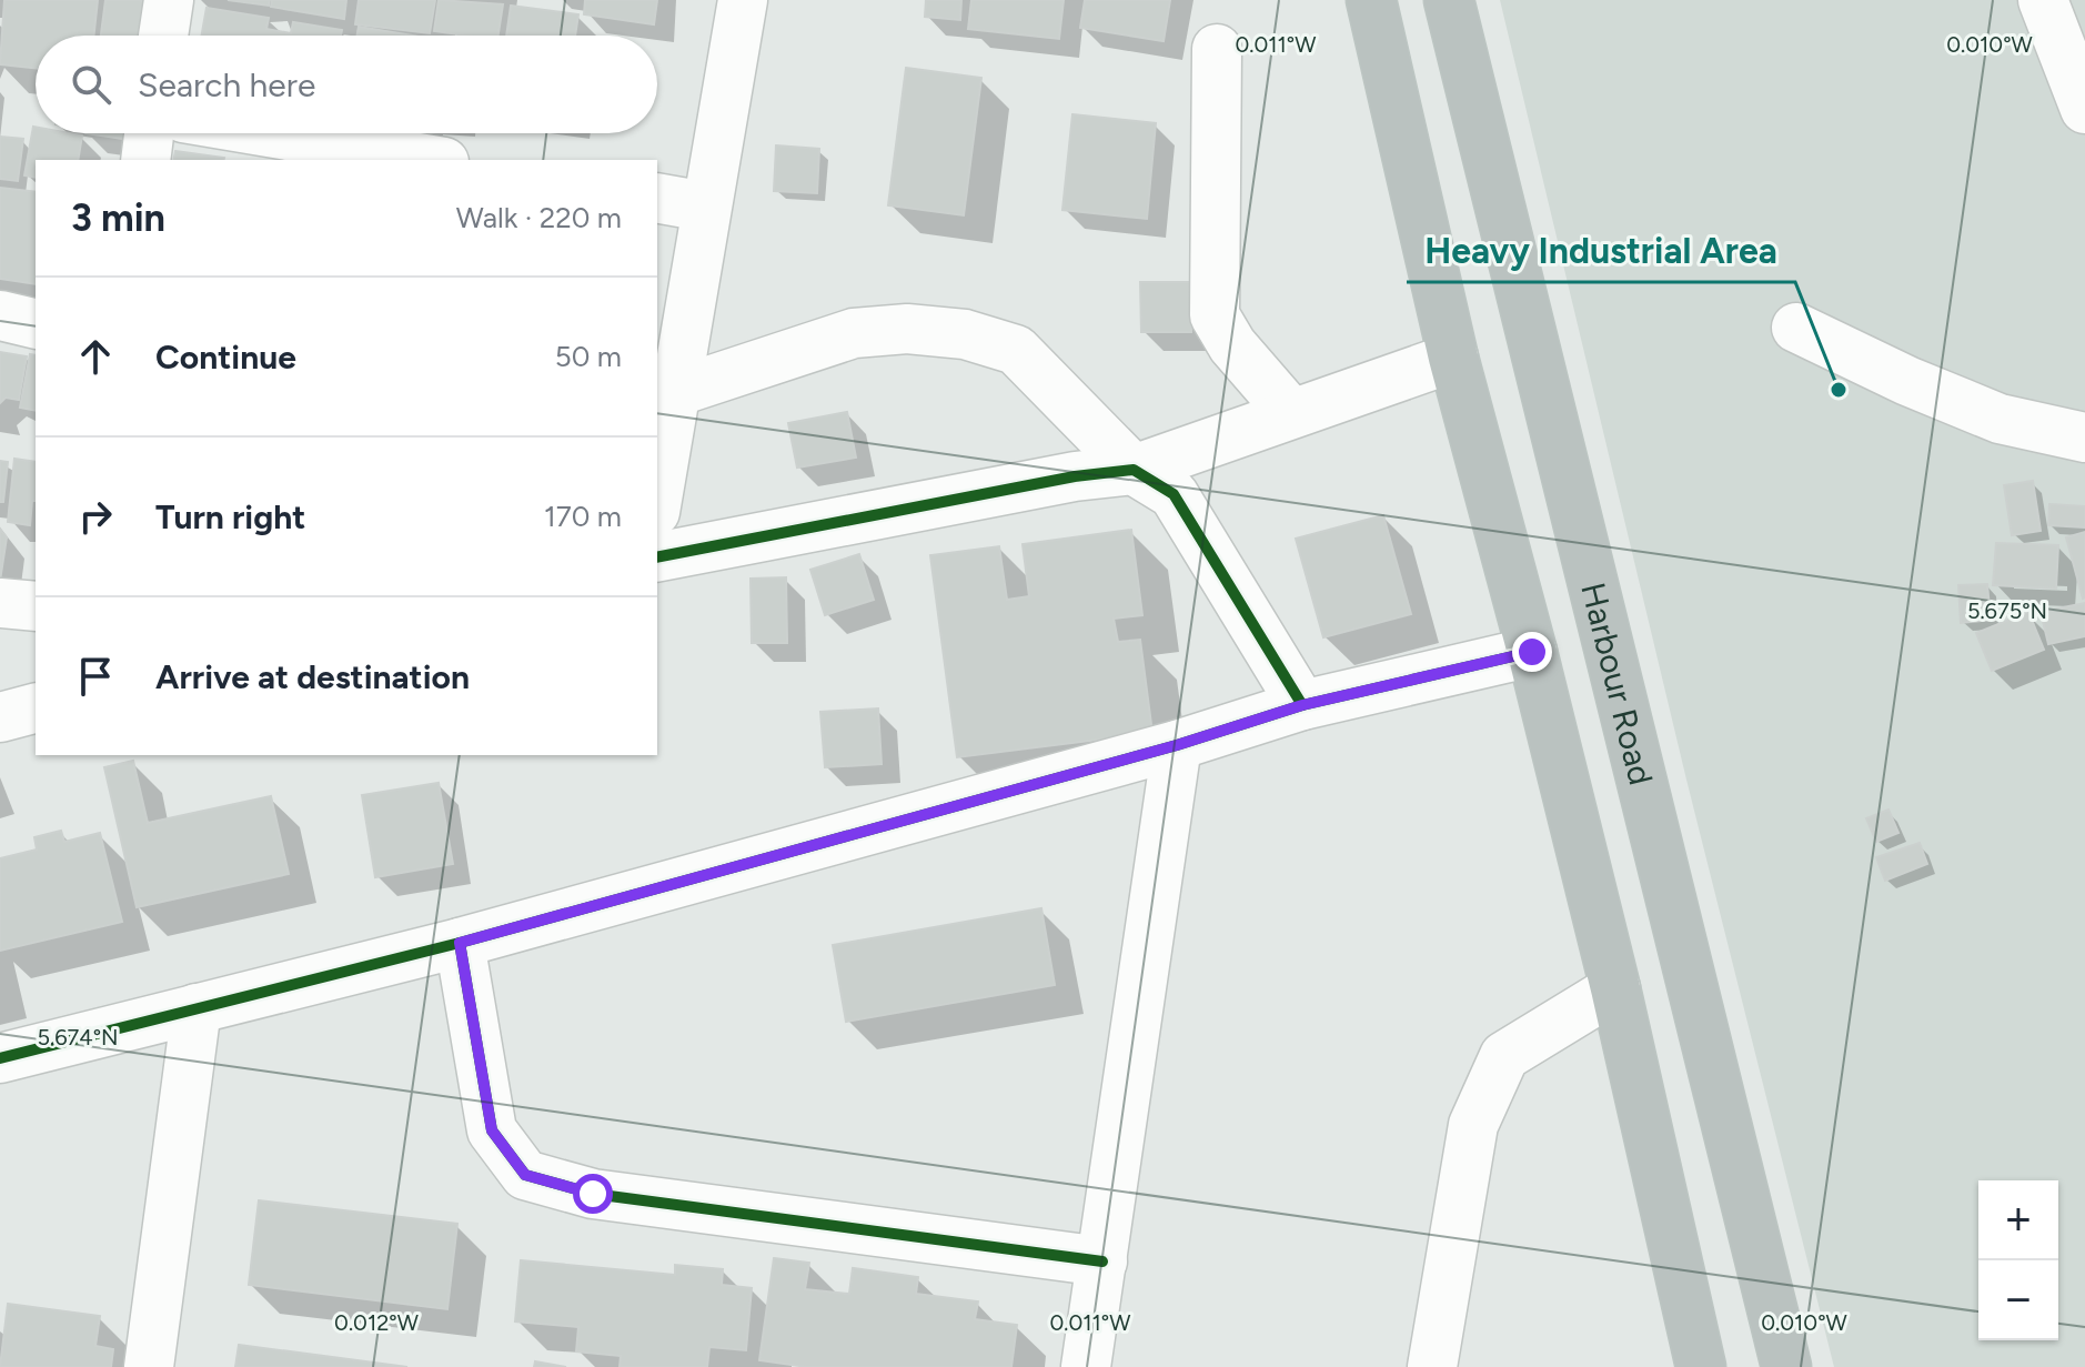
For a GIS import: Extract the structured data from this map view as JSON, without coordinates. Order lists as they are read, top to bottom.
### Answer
{
  "streets": {
    "highway": ["Harbour Road"]
  },
  "places": ["Heavy Industrial Area"],
  "page": {
    "search": "Search here",
    "heading": ["3 min", "Walk · 220 m"],
    "list": [
      ["Continue", "50 m"],
      ["Turn right", "170 m"],
      "Arrive at destination"
    ],
    "map_buttons": ["+", "−"]
  },
  "coordinates": [
    "0.011°W",
    "0.010°W",
    "5.675°N",
    "5.674°N",
    "0.012°W"
  ]
}
